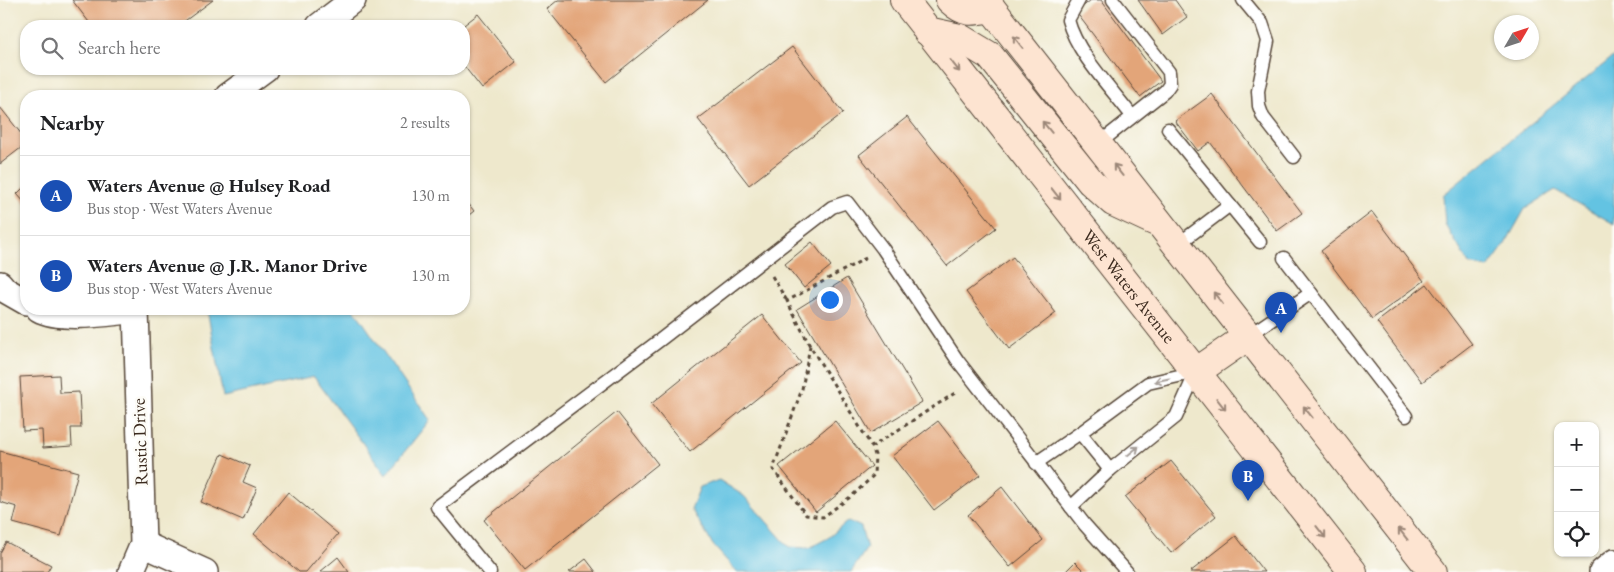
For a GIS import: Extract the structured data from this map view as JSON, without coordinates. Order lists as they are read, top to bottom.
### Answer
{
  "streets": {
    "main road": ["West Waters Avenue"],
    "street": ["Rustic Drive"]
  },
  "north": "top right",
  "page": {
    "search": "Search here",
    "heading": ["Nearby", "2 results"],
    "list": [
      {
        "mark": "A",
        "name": "Waters Avenue @ Hulsey Road",
        "note": "Bus stop · West Waters Avenue",
        "value": "130 m"
      },
      {
        "mark": "B",
        "name": "Waters Avenue @ J.R. Manor Drive",
        "note": "Bus stop · West Waters Avenue",
        "value": "130 m"
      }
    ],
    "pins": ["A", "B"],
    "map_buttons": ["+", "−"]
  }
}
